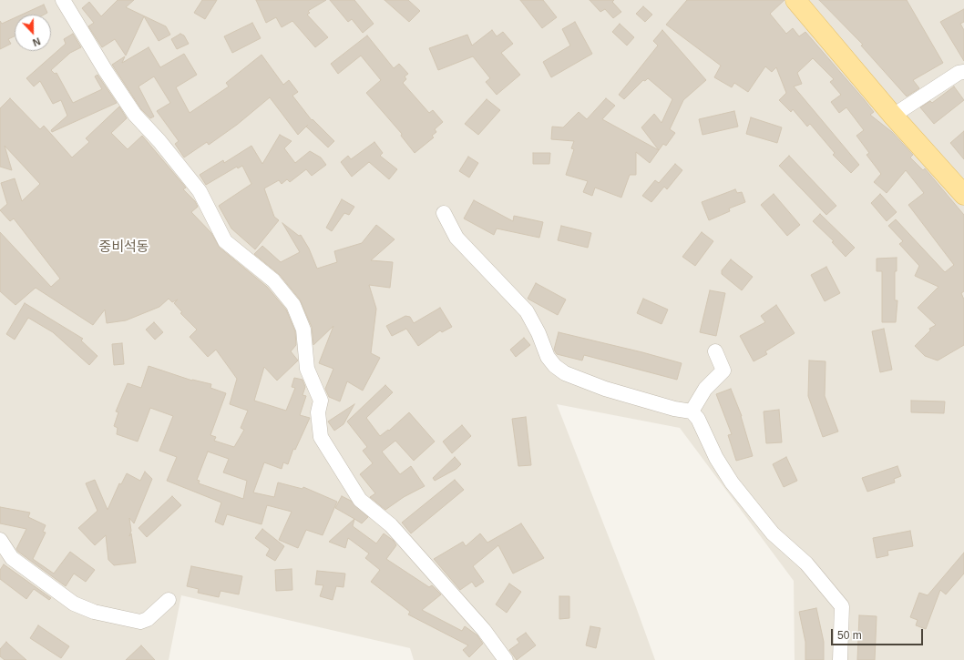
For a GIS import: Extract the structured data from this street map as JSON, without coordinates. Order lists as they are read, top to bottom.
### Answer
{
  "districts": ["중비석동"],
  "scale_bar": "50 m",
  "north": "bottom"
}
